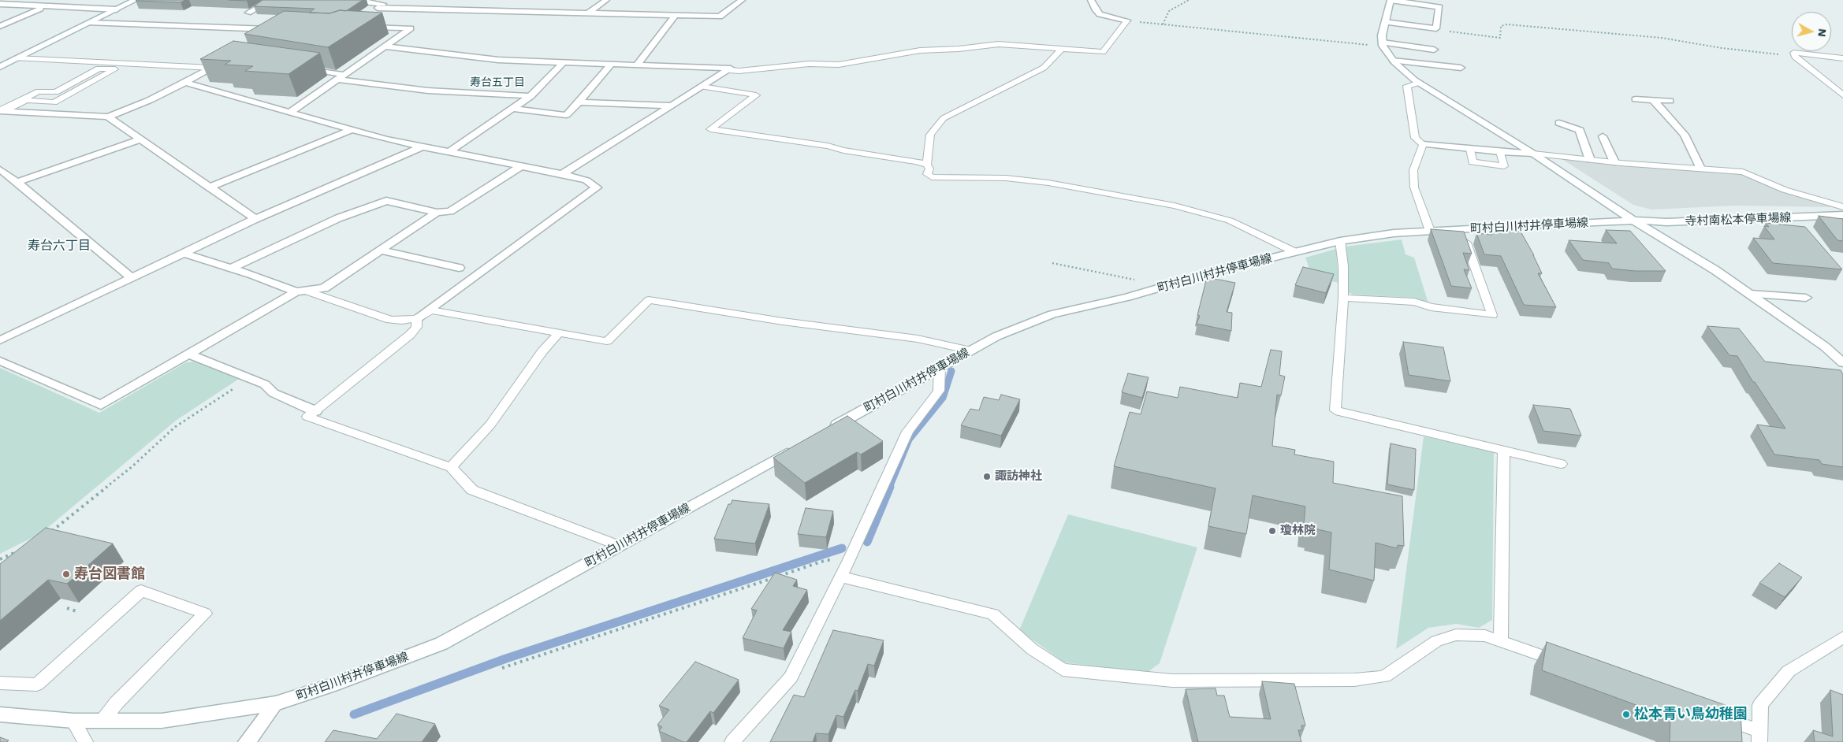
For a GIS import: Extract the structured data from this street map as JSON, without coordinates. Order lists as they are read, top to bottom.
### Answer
{
  "streets": {
    "street": ["寺村南松本停車場線", "町村白川村井停車場線"]
  },
  "crossings": [
    ["寺村南松本停車場線", "町村白川村井停車場線"]
  ],
  "districts": ["寿台五丁目", "寿台六丁目"],
  "places": [
    "諏訪神社",
    "瓊林院",
    "寿台図書館",
    "松本青い鳥幼稚園"
  ],
  "north": "right"
}
